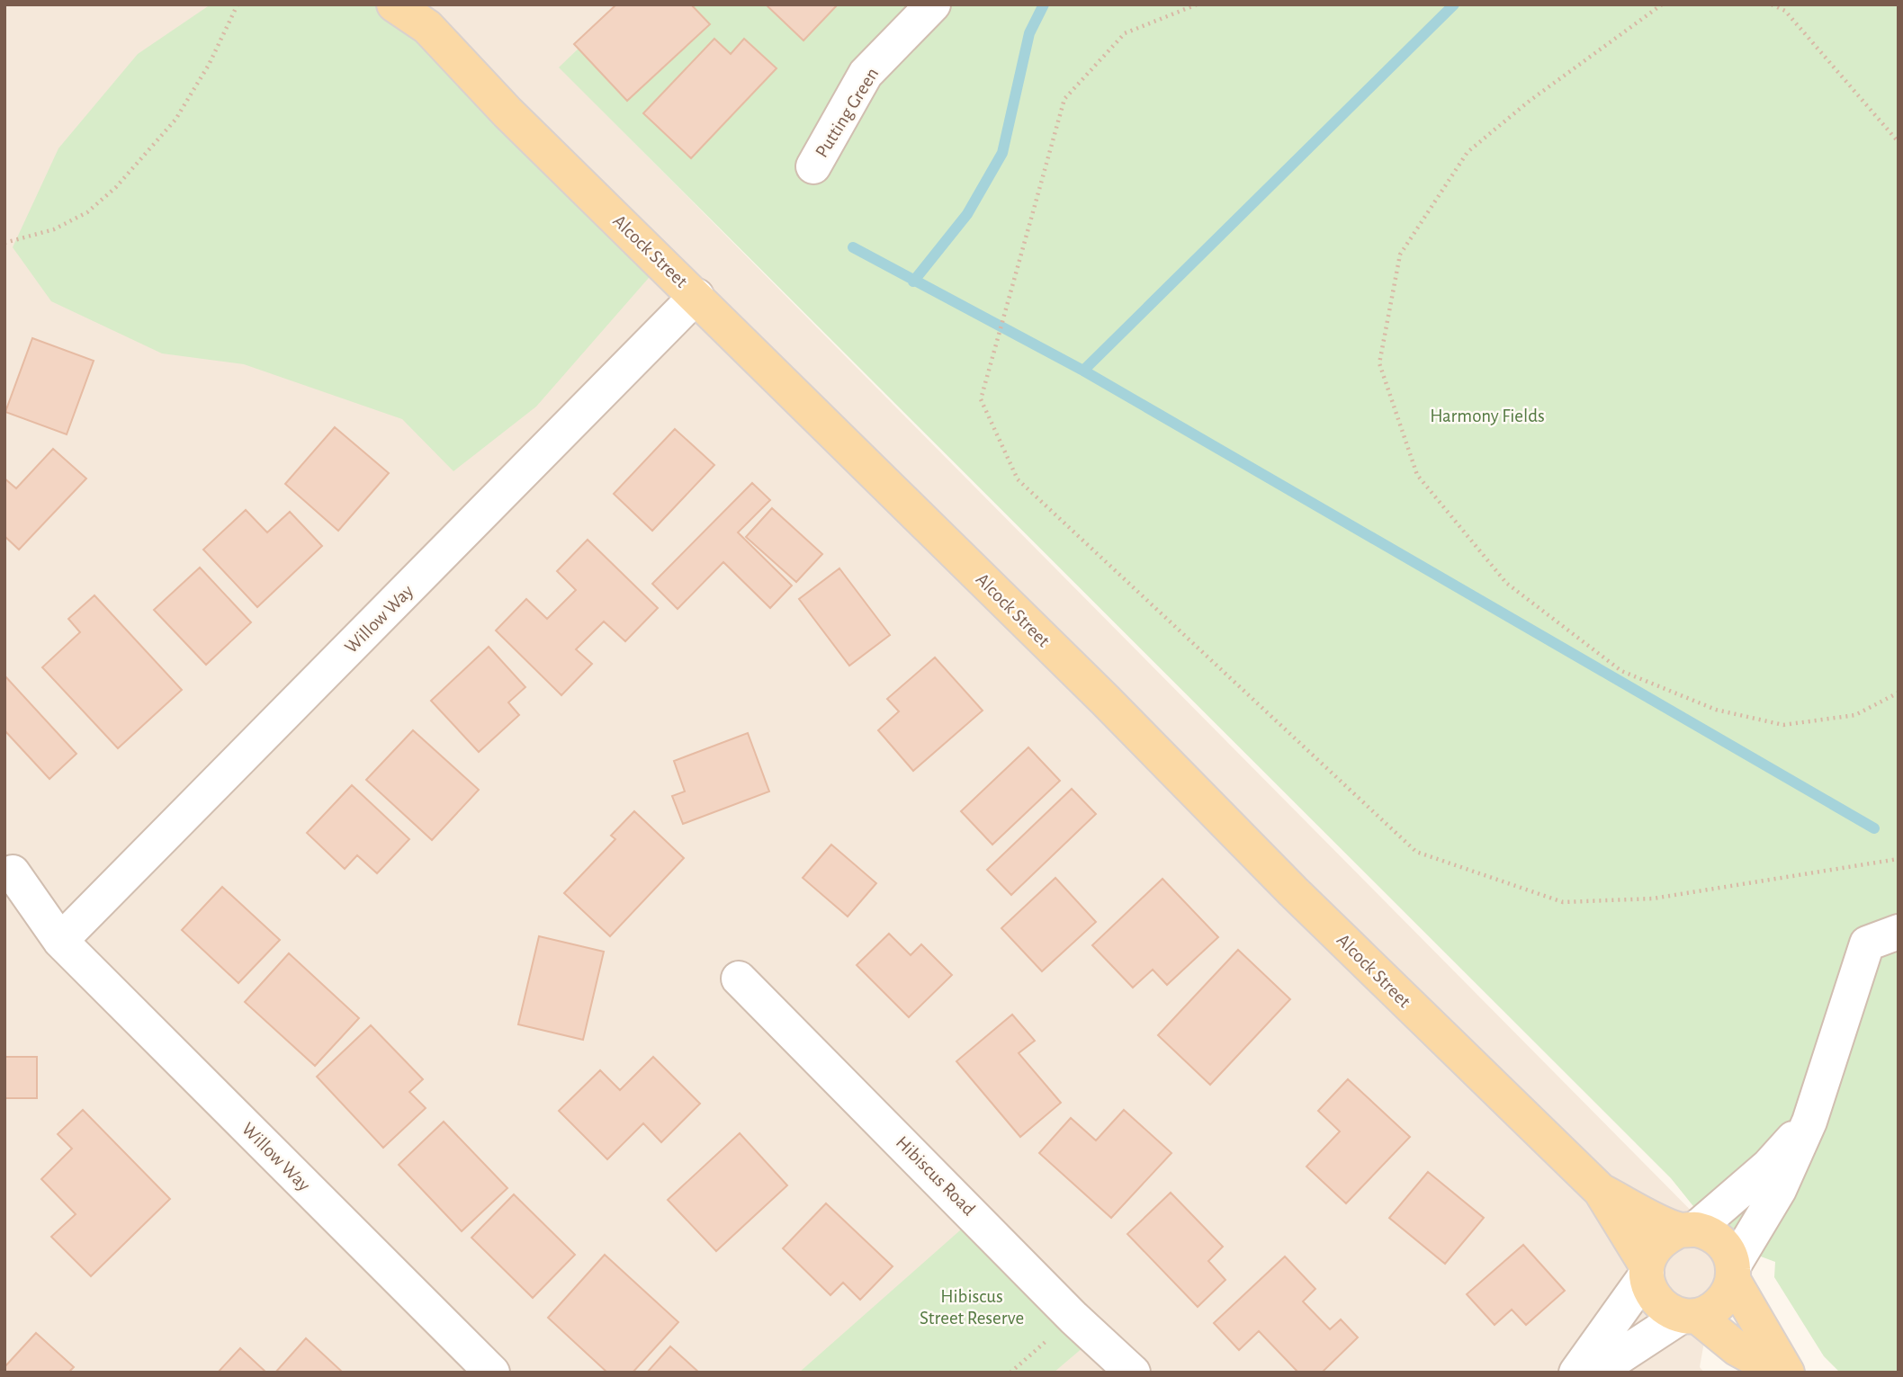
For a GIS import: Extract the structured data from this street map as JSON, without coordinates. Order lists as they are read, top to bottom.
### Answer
{
  "streets": {
    "main road": ["Alcock Street"],
    "street": ["Putting Green", "Willow Way", "Hibiscus Road"]
  },
  "crossings": [
    ["Alcock Street", "Willow Way"]
  ],
  "parks": ["Harmony Fields", "Hibiscus Street Reserve"]
}
